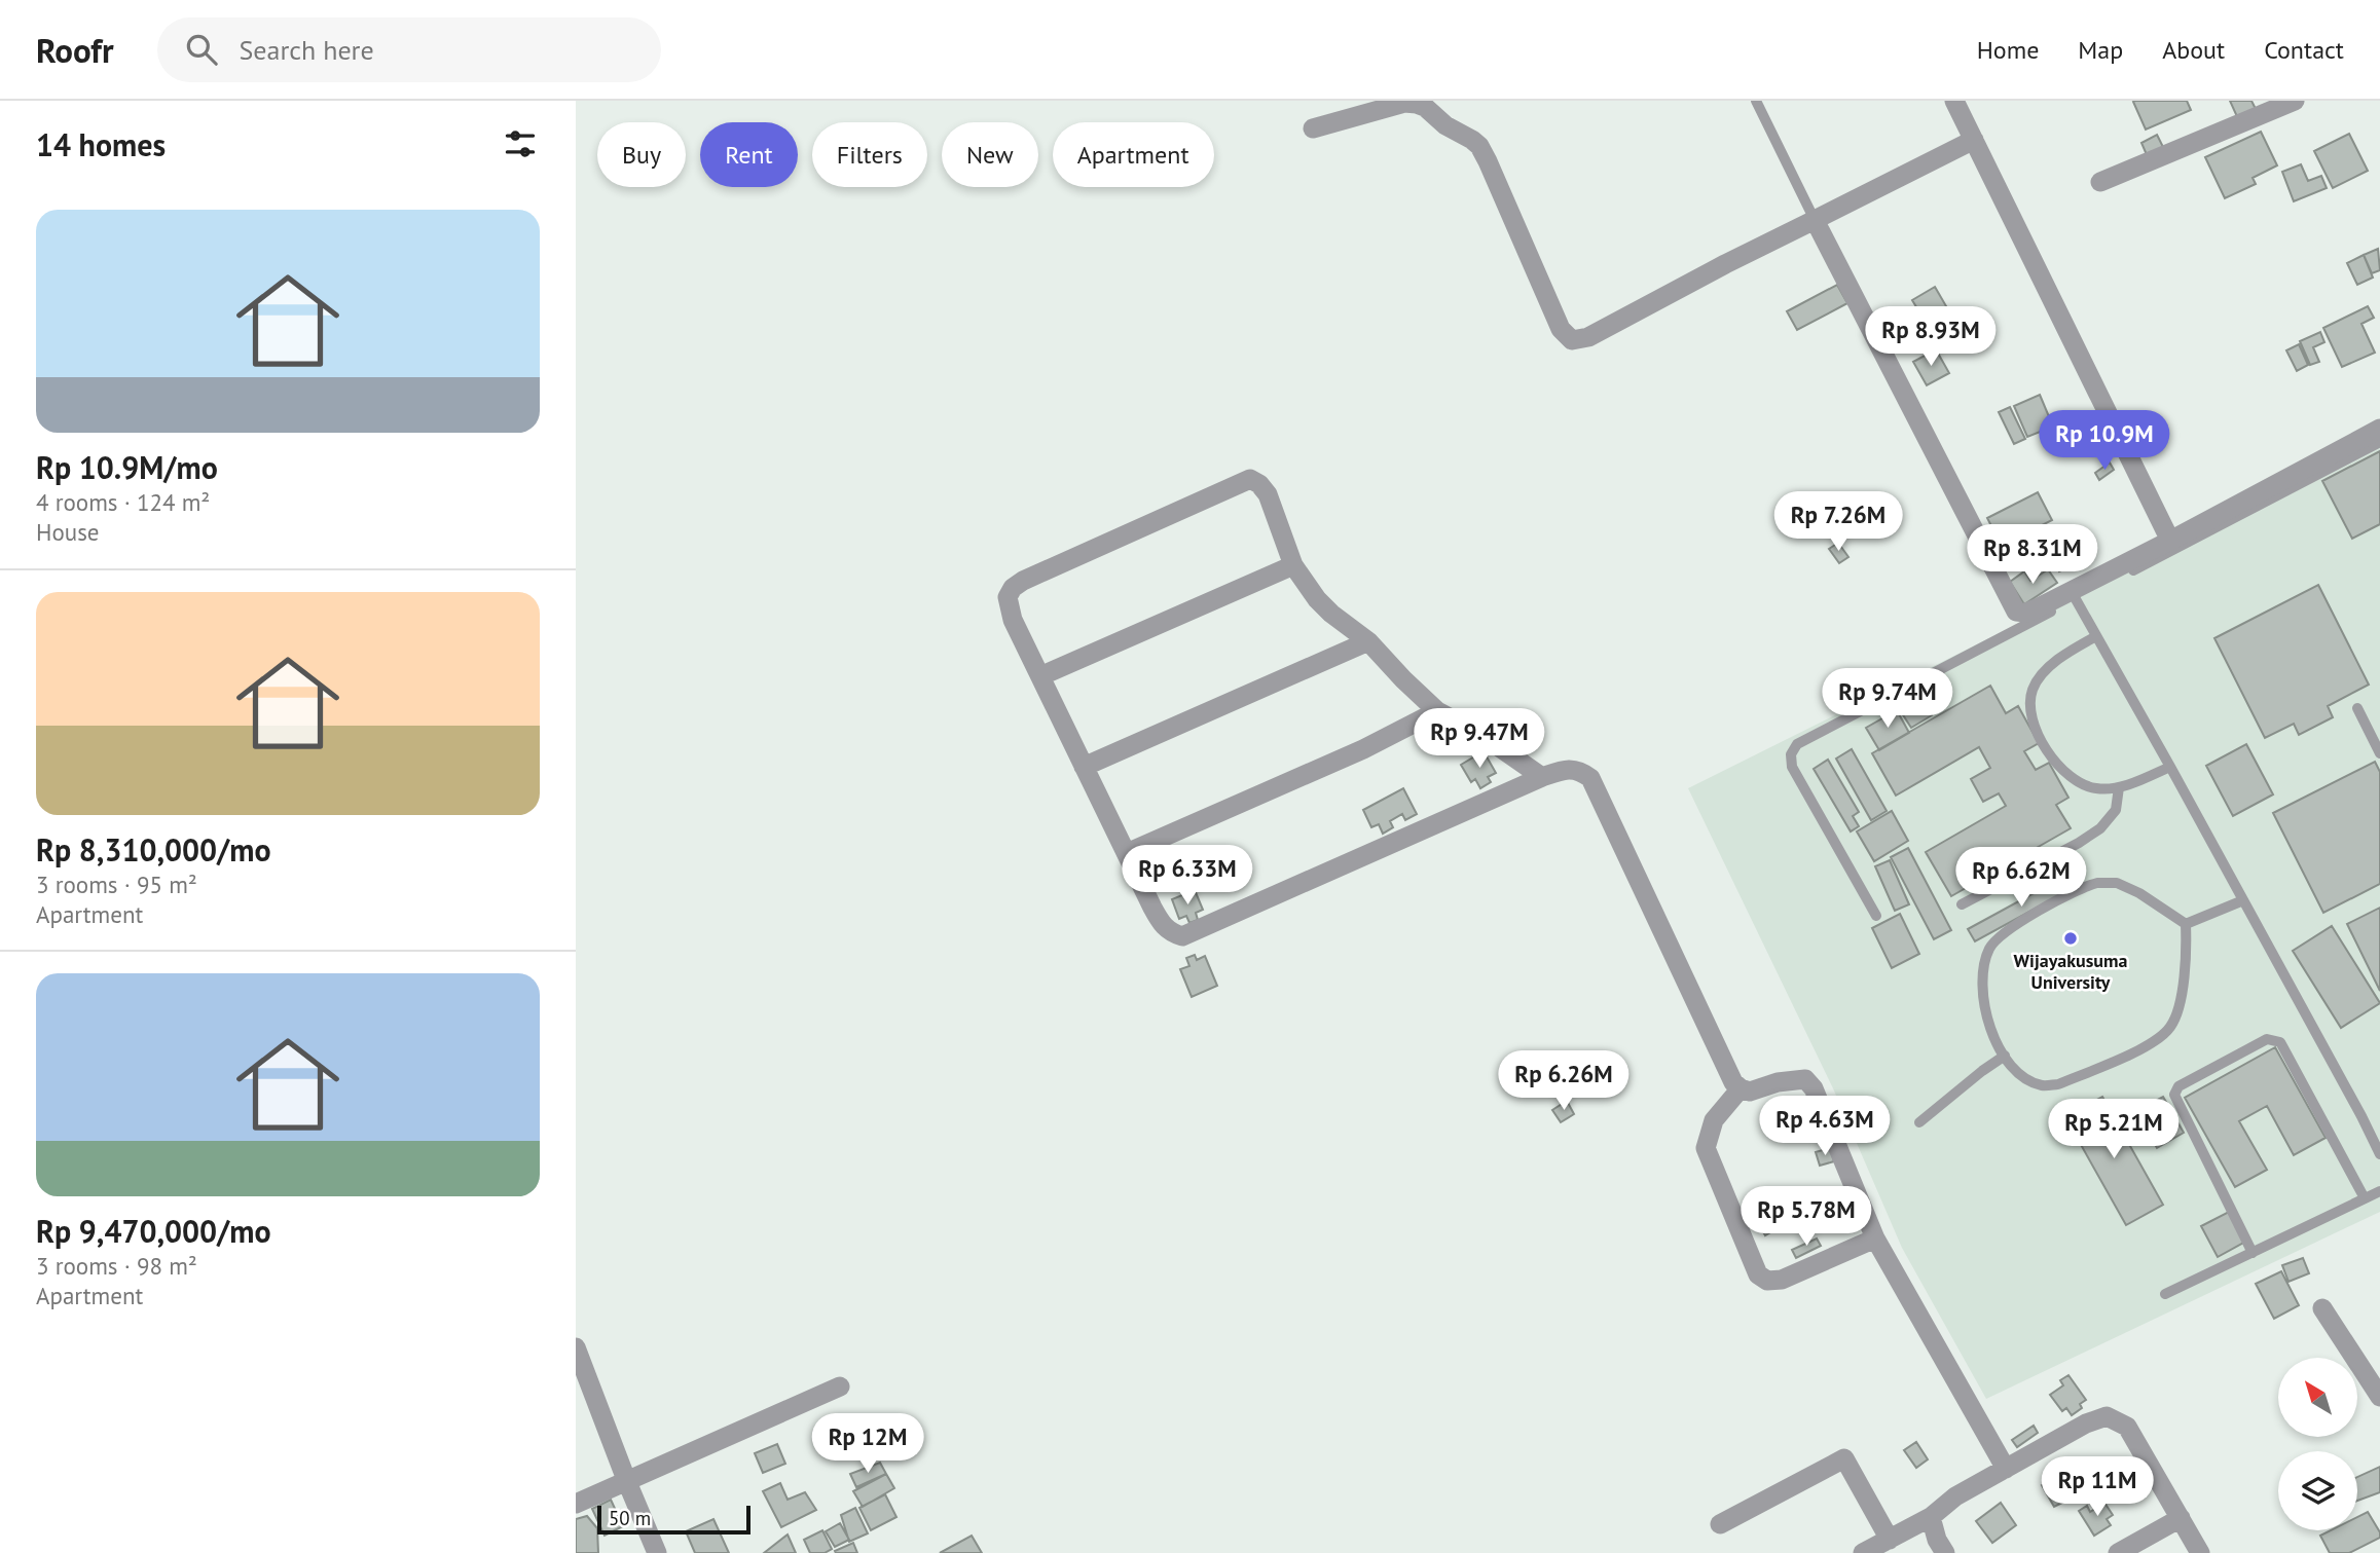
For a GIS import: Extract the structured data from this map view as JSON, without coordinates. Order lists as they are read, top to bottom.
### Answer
{
  "places": ["Wijayakusuma University"],
  "scale_bar": "50 m",
  "north": "top left",
  "page": {
    "header": "Roofr",
    "search": "Search here",
    "nav": [
      "Home",
      "Map",
      "About",
      "Contact"
    ],
    "heading": "14 homes",
    "chip": [
      "Buy",
      "Rent",
      "Filters",
      "New",
      "Apartment"
    ],
    "list": [
      {
        "name": "Rp 10.9M/mo",
        "note": "4 rooms · 124 m² · House"
      },
      {
        "name": "Rp 8,310,000/mo",
        "note": "3 rooms · 95 m² · Apartment"
      },
      {
        "name": "Rp 9,470,000/mo",
        "note": "3 rooms · 98 m² · Apartment"
      }
    ],
    "price": [
      "Rp 8.93M",
      "Rp 10.9M",
      "Rp 7.26M",
      "Rp 8.31M",
      "Rp 9.74M",
      "Rp 9.47M",
      "Rp 6.33M",
      "Rp 6.62M",
      "Rp 6.26M",
      "Rp 4.63M",
      "Rp 5.21M",
      "Rp 5.78M",
      "Rp 12M",
      "Rp 11M"
    ],
    "scale": "50 m"
  }
}
